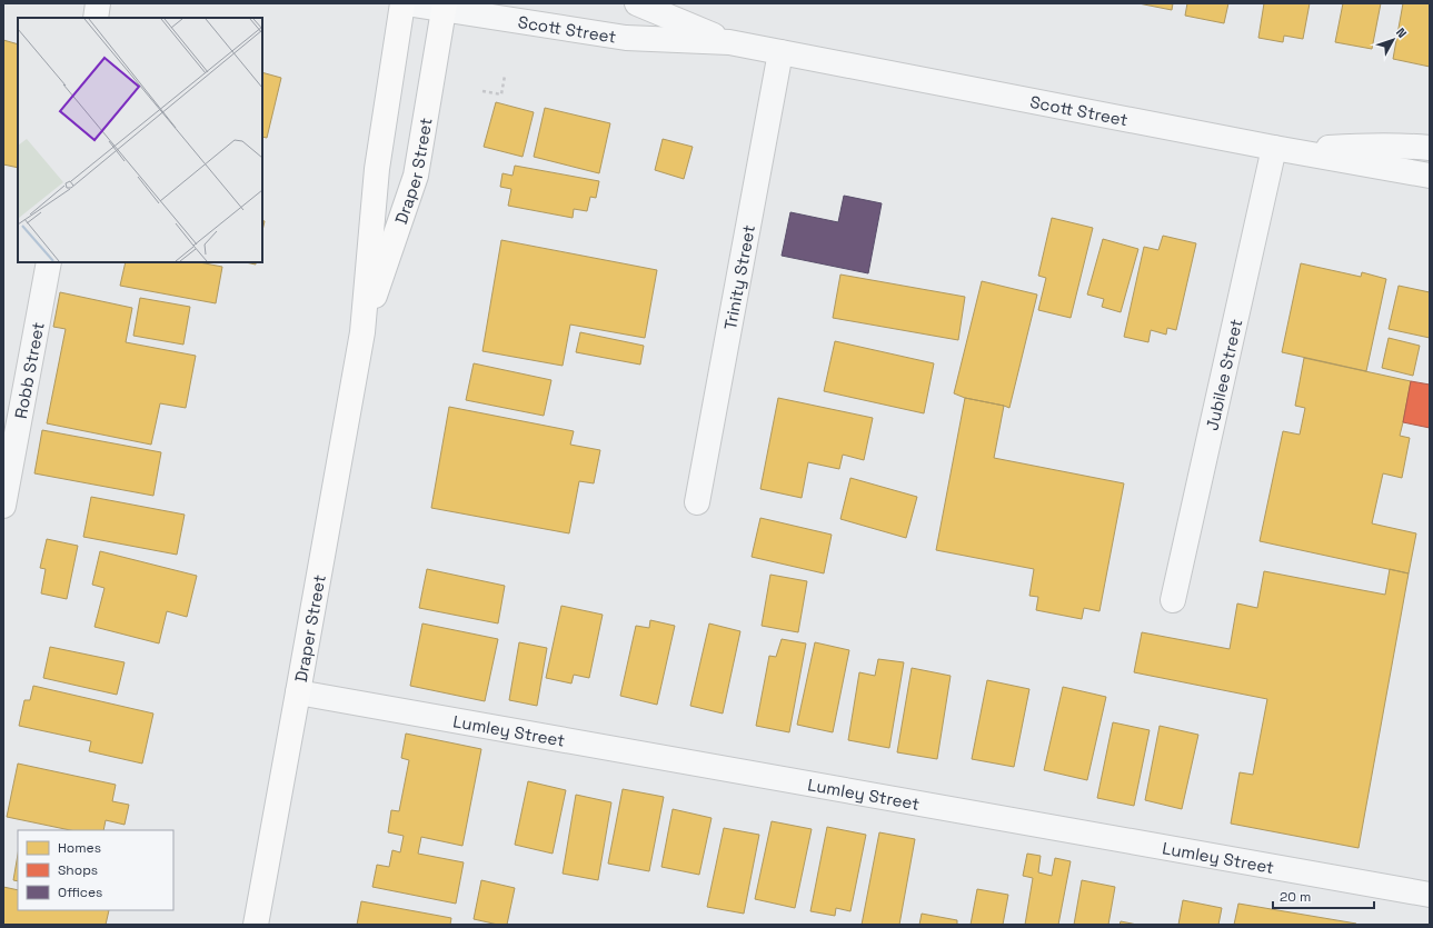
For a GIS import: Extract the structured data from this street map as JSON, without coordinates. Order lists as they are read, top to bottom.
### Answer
{
  "streets": {
    "main road": ["Draper Street"],
    "street": [
      "Scott Street",
      "Trinity Street",
      "Robb Street",
      "Jubilee Street",
      "Lumley Street"
    ]
  },
  "crossings": [
    ["Scott Street", "Draper Street"],
    ["Scott Street", "Trinity Street"],
    ["Scott Street", "Jubilee Street"],
    ["Draper Street", "Lumley Street"]
  ],
  "legend": ["Homes", "Shops", "Offices"],
  "scale_bar": "20 m",
  "north": "top right"
}
